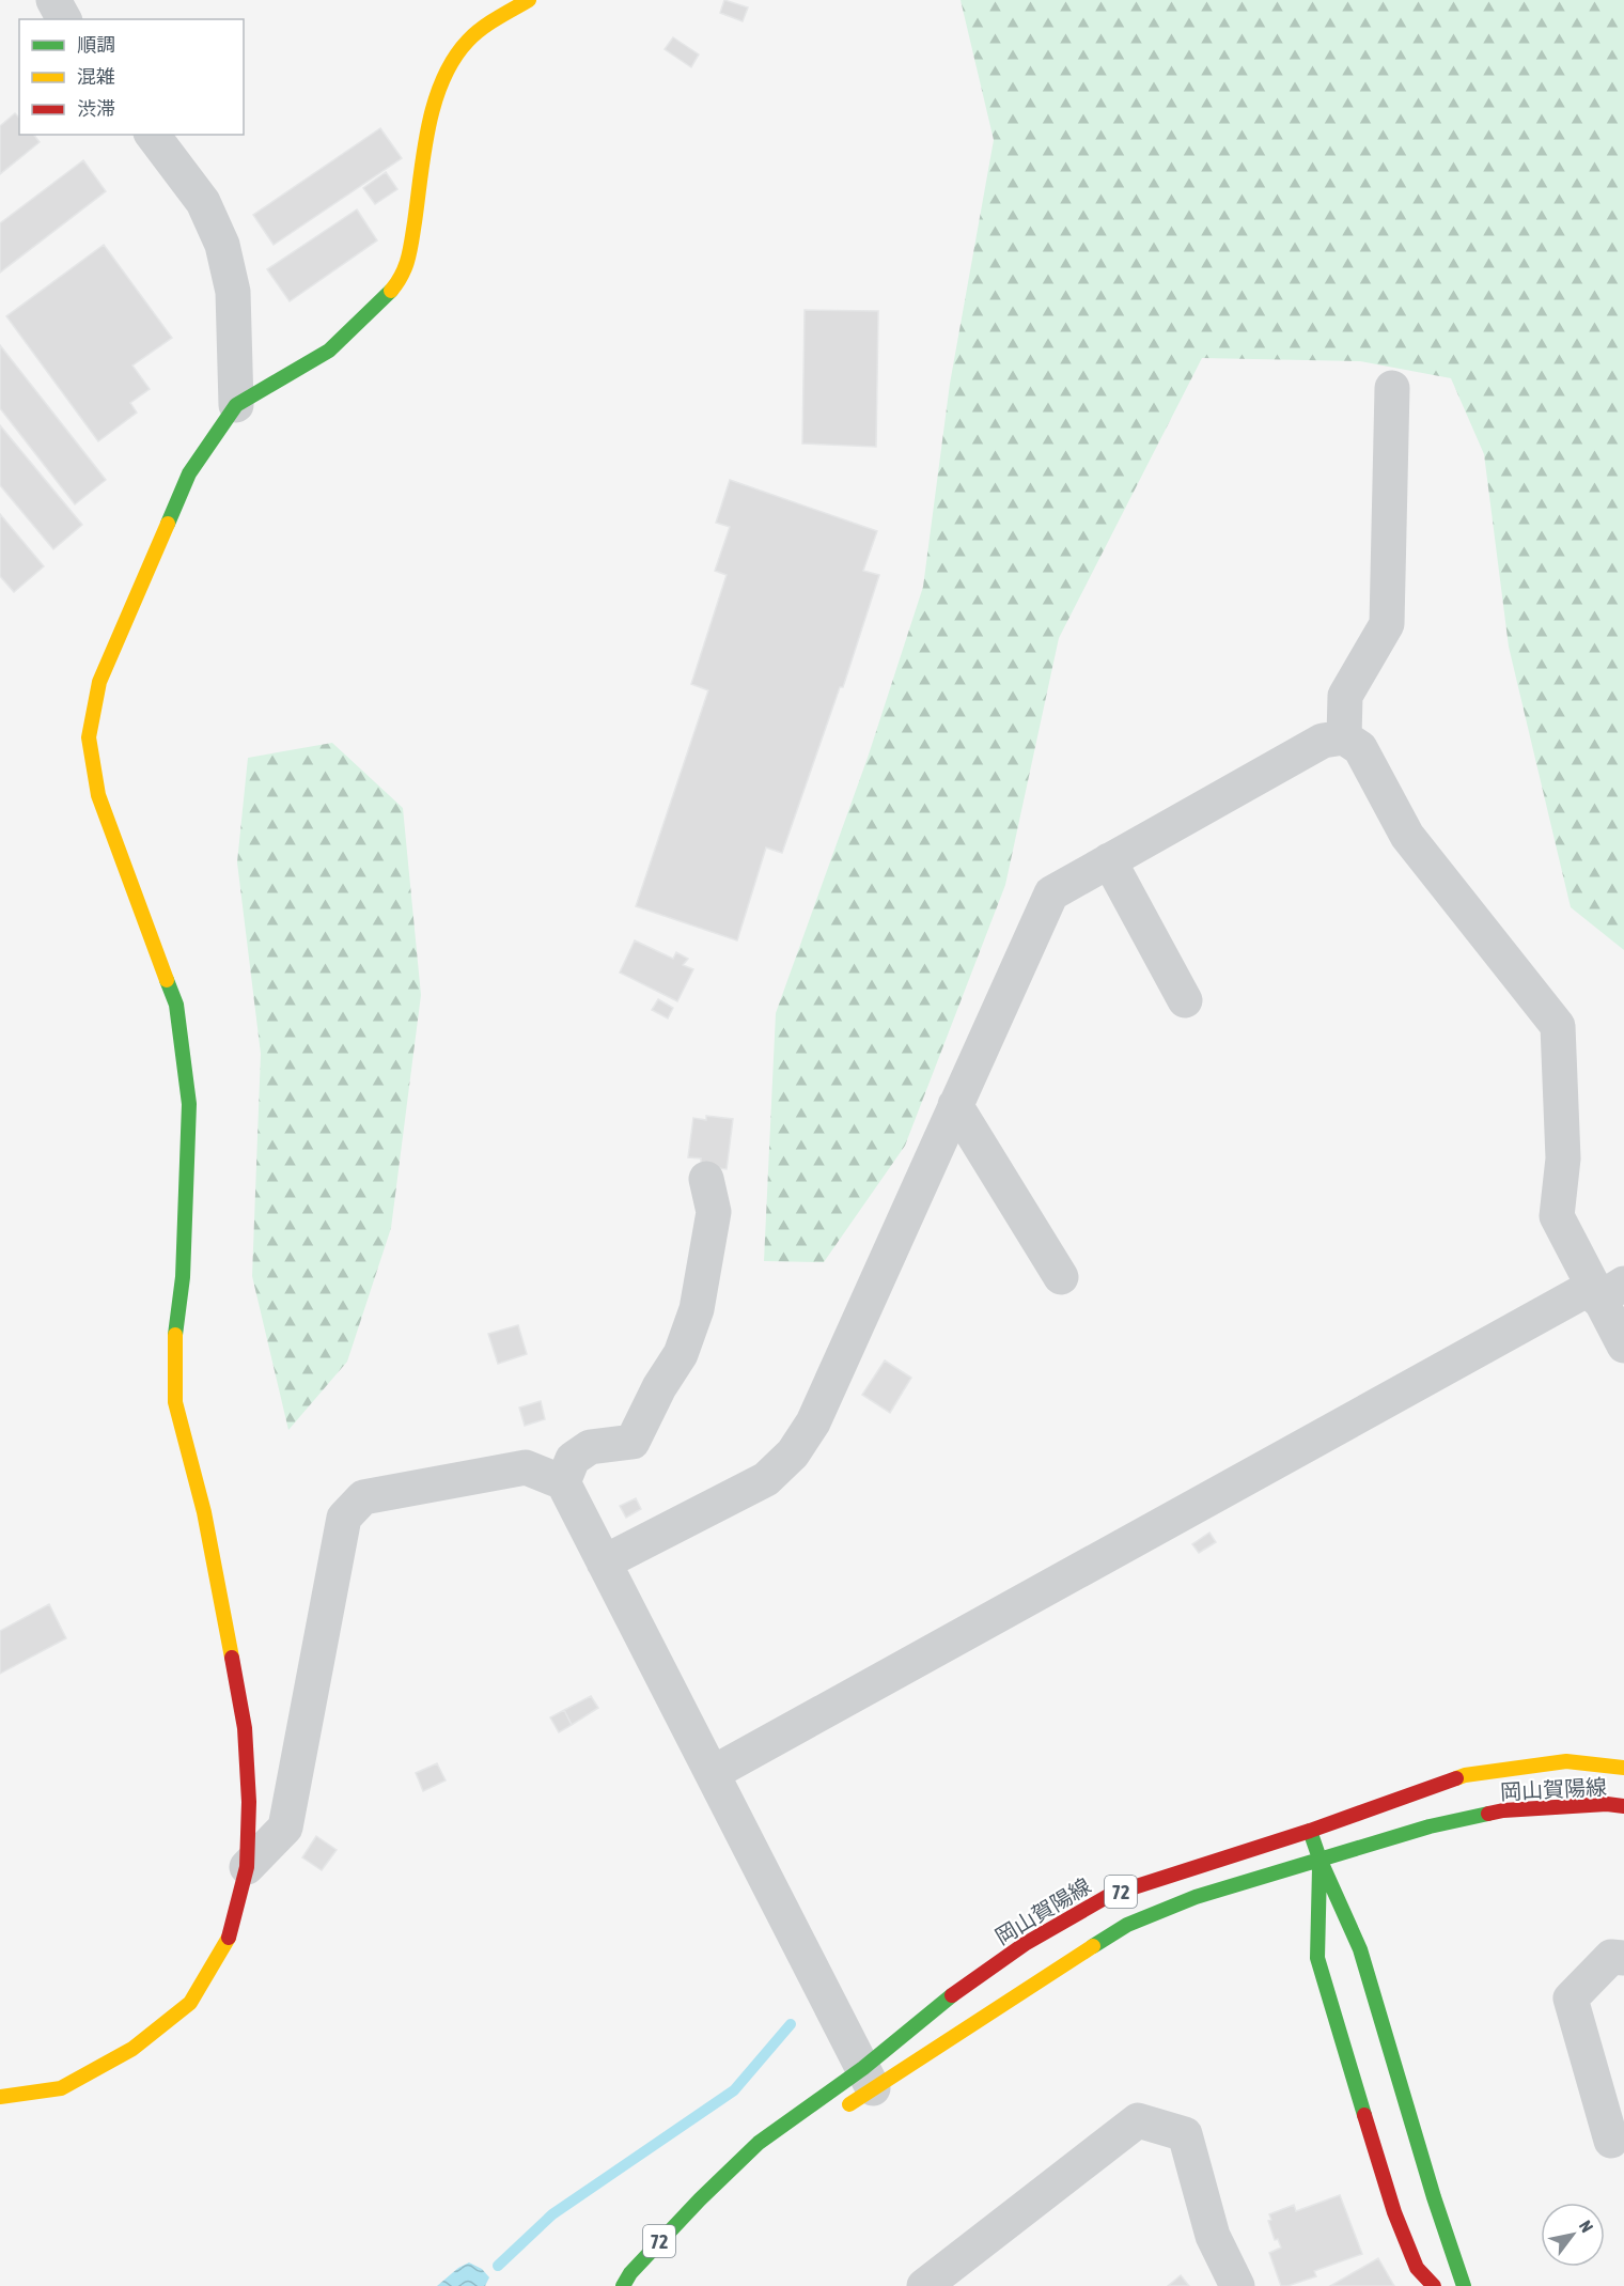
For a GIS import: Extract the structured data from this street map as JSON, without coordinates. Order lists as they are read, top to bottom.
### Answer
{
  "streets": {
    "street": ["岡山賀陽線", "72"]
  },
  "legend": ["順調", "混雑", "渋滞"],
  "north": "top right"
}
